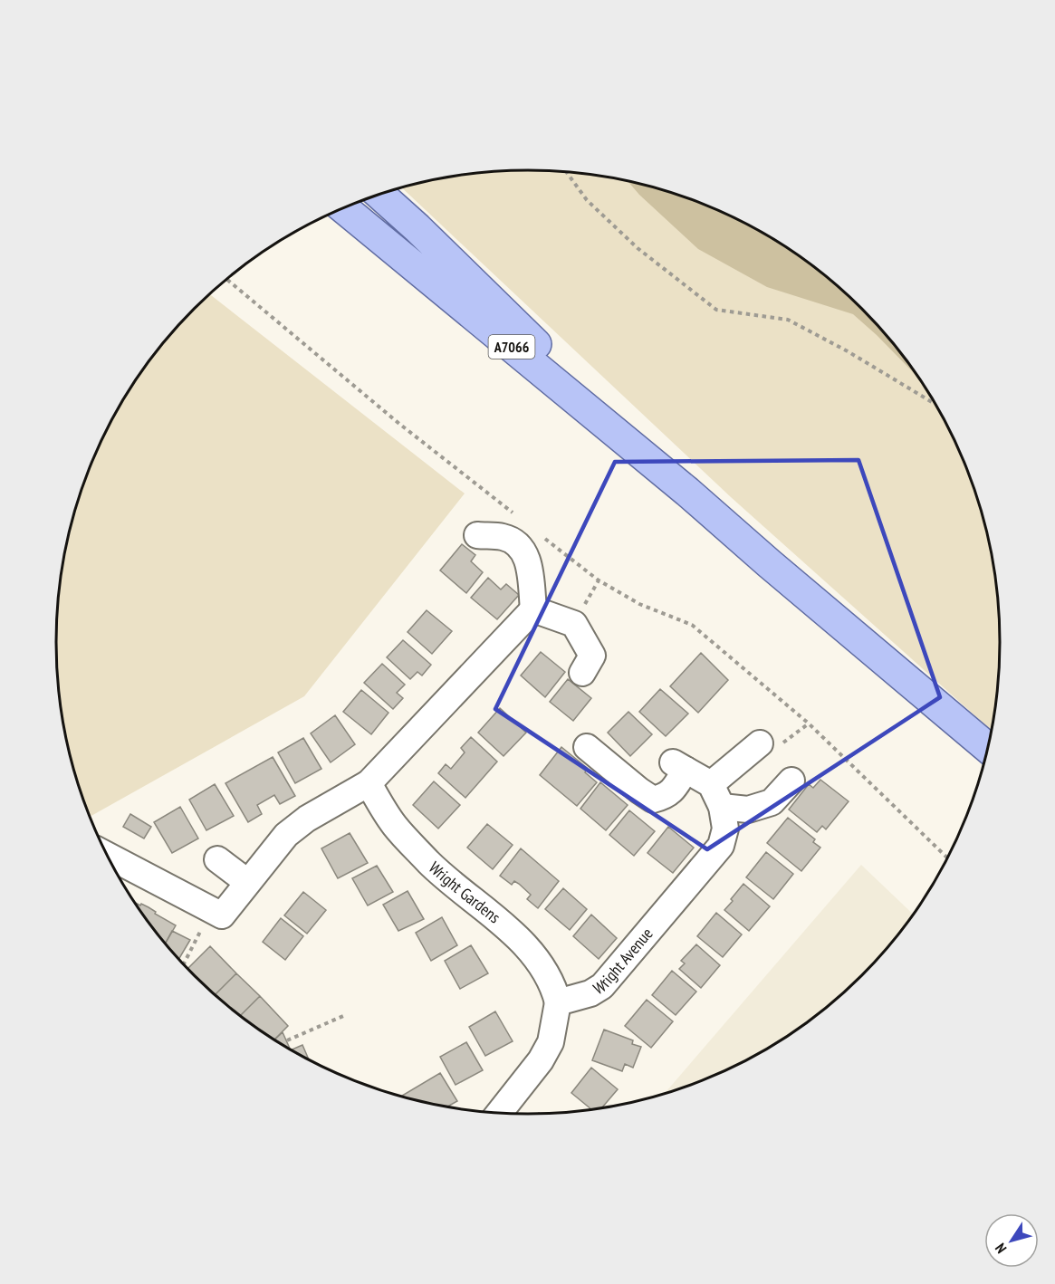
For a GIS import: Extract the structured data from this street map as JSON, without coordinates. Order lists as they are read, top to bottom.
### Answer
{
  "streets": {
    "main road": ["A7066"],
    "street": ["Wright Gardens", "Wright Avenue"]
  },
  "crossings": [
    ["Wright Gardens", "Wright Avenue"]
  ],
  "north": "bottom left"
}
